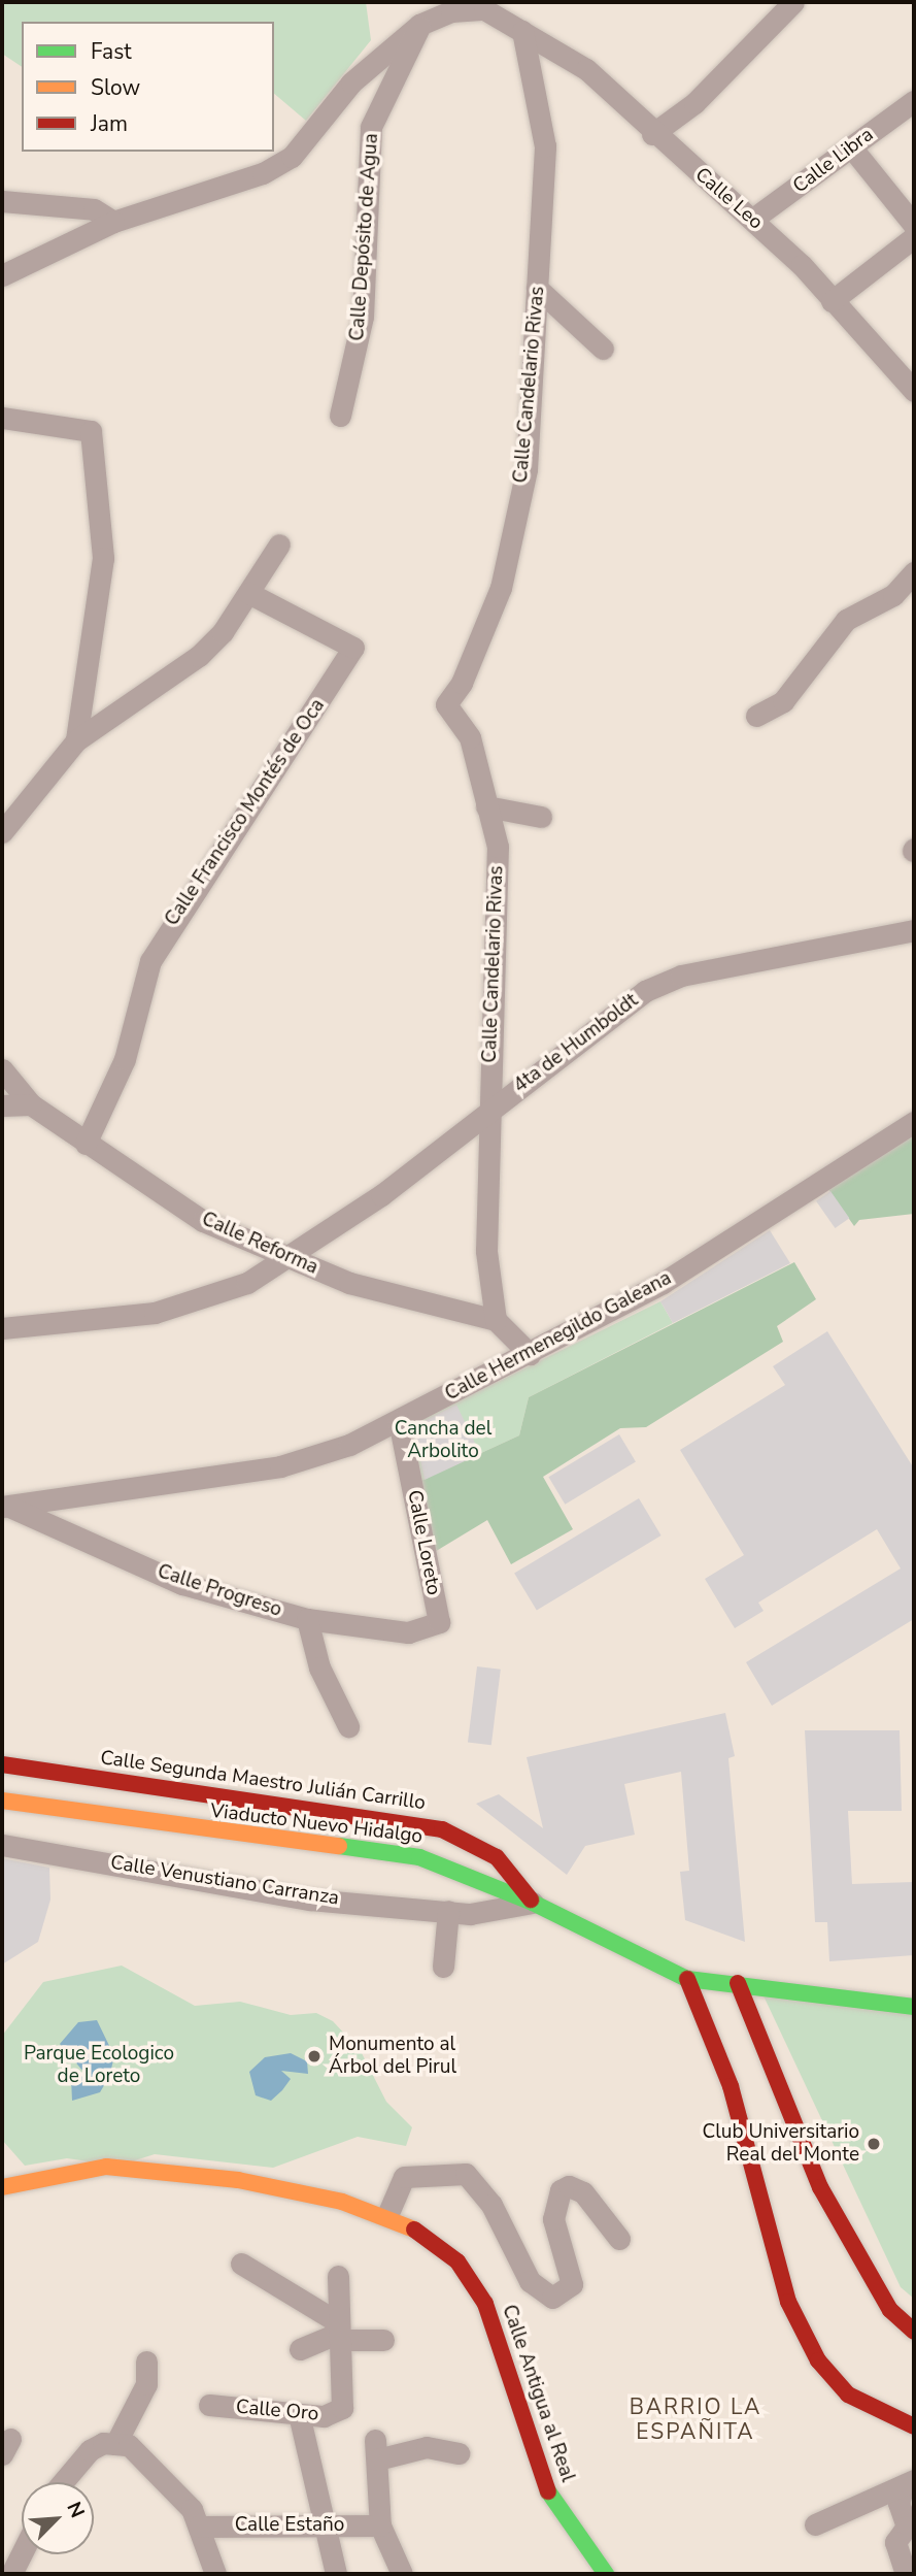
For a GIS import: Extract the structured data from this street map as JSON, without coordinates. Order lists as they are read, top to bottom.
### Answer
{
  "streets": {
    "main road": ["Calle Segunda Maestro Julián Carrillo", "Viaducto Nuevo Hidalgo", "Calle Antigua al Real"],
    "street": [
      "Calle Libra",
      "Calle Leo",
      "Calle Depósito de Agua",
      "Calle Candelario Rivas",
      "Calle Francisco Montés de Oca",
      "4ta de Humboldt",
      "Calle Reforma",
      "Calle Hermenegildo Galeana",
      "Calle Loreto",
      "Calle Progreso",
      "Calle Venustiano Carranza",
      "Calle Oro",
      "Calle Estaño"
    ]
  },
  "crossings": [
    ["Calle Libra", "Calle Leo"],
    ["Calle Leo", "Calle Depósito de Agua"],
    ["Calle Leo", "Calle Candelario Rivas"],
    ["Calle Candelario Rivas", "4ta de Humboldt"],
    ["Calle Candelario Rivas", "Calle Reforma"],
    ["Calle Francisco Montés de Oca", "Calle Reforma"],
    ["4ta de Humboldt", "Calle Reforma"],
    ["Calle Hermenegildo Galeana", "Calle Loreto"],
    ["Calle Hermenegildo Galeana", "Calle Progreso"],
    ["Calle Loreto", "Calle Progreso"],
    ["Calle Segunda Maestro Julián Carrillo", "Viaducto Nuevo Hidalgo"],
    ["Calle Segunda Maestro Julián Carrillo", "Calle Venustiano Carranza"],
    ["Viaducto Nuevo Hidalgo", "Calle Venustiano Carranza"]
  ],
  "districts": ["BARRIO LA ESPAÑITA"],
  "parks": ["Cancha del Arbolito", "Parque Ecologico de Loreto"],
  "places": ["Monumento al Árbol del Pirul", "Club Universitario Real del Monte"],
  "legend": ["Fast", "Slow", "Jam"],
  "north": "top right"
}
